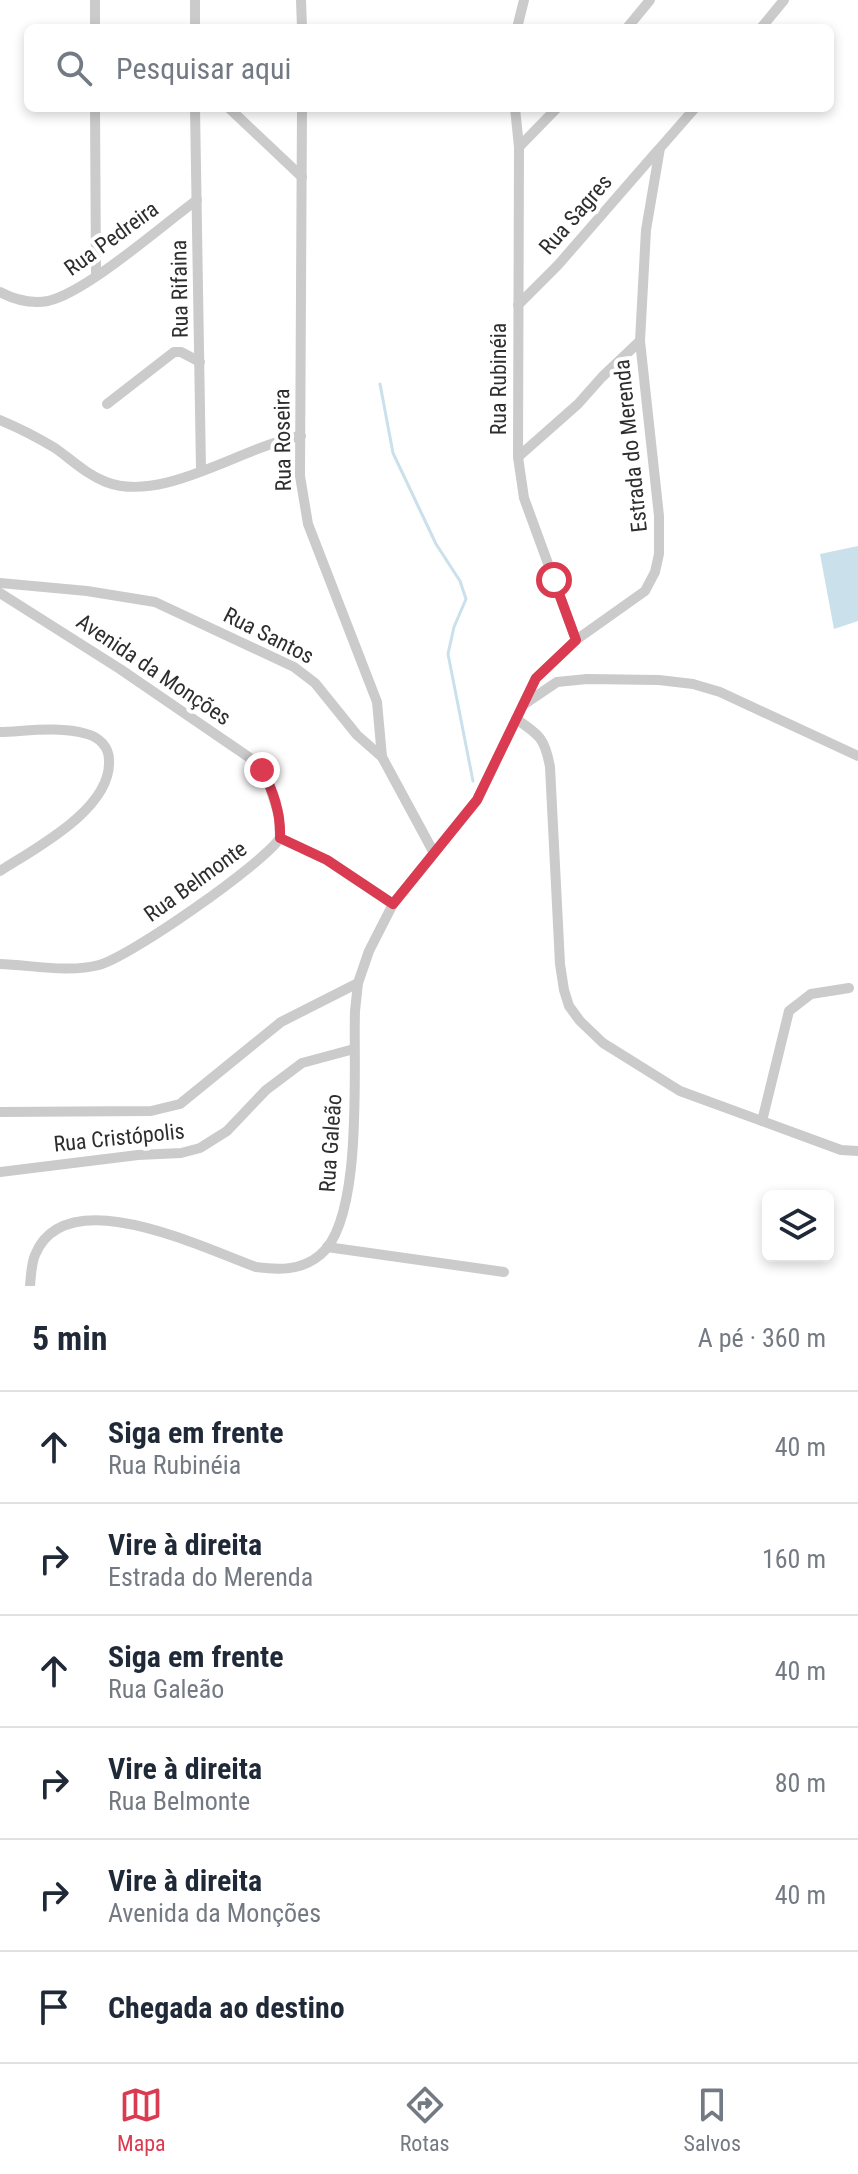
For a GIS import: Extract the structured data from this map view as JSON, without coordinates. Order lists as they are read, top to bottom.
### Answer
{
  "streets": {
    "street": [
      "Rua Sagres",
      "Rua Pedreira",
      "Rua Rifaina",
      "Rua Rubinéia",
      "Rua Roseira",
      "Estrada do Merenda",
      "Rua Santos",
      "Avenida da Monções",
      "Rua Belmonte",
      "Rua Cristópolis",
      "Rua Galeão"
    ]
  },
  "crossings": [
    ["Rua Sagres", "Rua Rubinéia"],
    ["Rua Sagres", "Estrada do Merenda"],
    ["Rua Pedreira", "Rua Rifaina"],
    ["Rua Rubinéia", "Estrada do Merenda"],
    ["Rua Roseira", "Rua Santos"],
    ["Estrada do Merenda", "Rua Santos"],
    ["Estrada do Merenda", "Rua Galeão"],
    ["Rua Santos", "Rua Galeão"],
    ["Avenida da Monções", "Rua Belmonte"],
    ["Rua Cristópolis", "Rua Galeão"]
  ],
  "page": {
    "search": "Pesquisar aqui",
    "heading": ["5 min", "A pé · 360 m"],
    "list": [
      ["Siga em frente", "Rua Rubinéia", "40 m"],
      ["Vire à direita", "Estrada do Merenda", "160 m"],
      ["Siga em frente", "Rua Galeão", "40 m"],
      ["Vire à direita", "Rua Belmonte", "80 m"],
      ["Vire à direita", "Avenida da Monções", "40 m"],
      "Chegada ao destino"
    ],
    "nav": ["Mapa", "Rotas", "Salvos"]
  }
}
